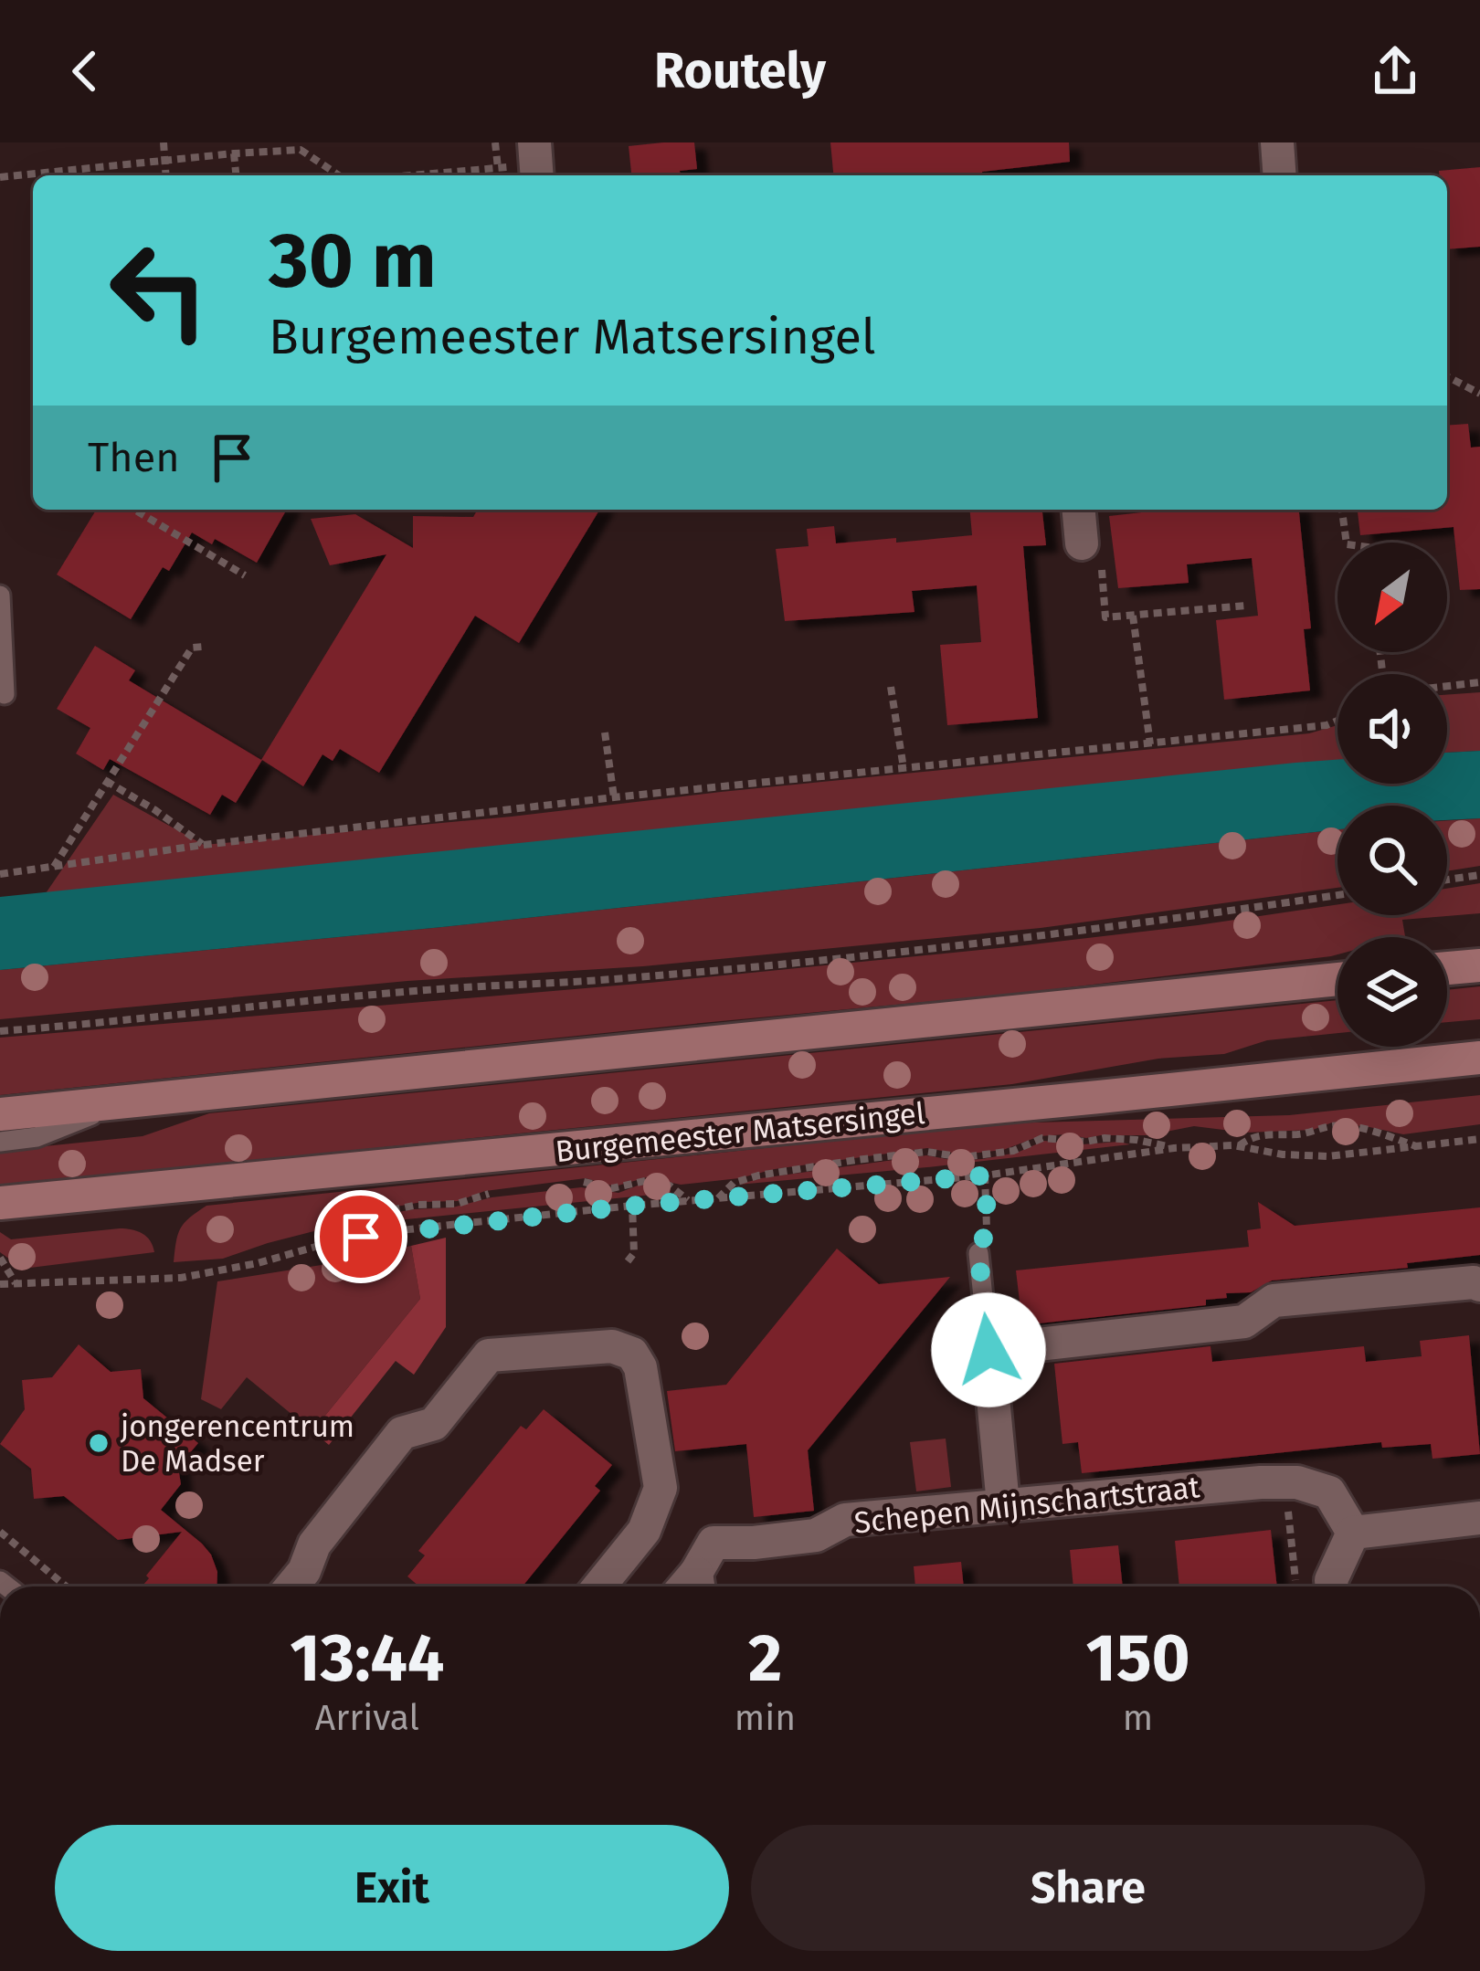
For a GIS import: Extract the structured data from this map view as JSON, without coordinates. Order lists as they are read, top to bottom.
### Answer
{
  "streets": {
    "main road": ["Burgemeester Matsersingel"],
    "street": ["Schepen Mijnschartstraat"]
  },
  "places": ["jongerencentrum De Madser"],
  "north": "bottom left",
  "page": {
    "header": "Routely",
    "turn": ["30 m", "Burgemeester Matsersingel"],
    "then": "Then",
    "eta": [
      "13:44",
      "Arrival",
      "2",
      "min",
      "150",
      "m"
    ],
    "buttons": ["Exit", "Share"]
  }
}
